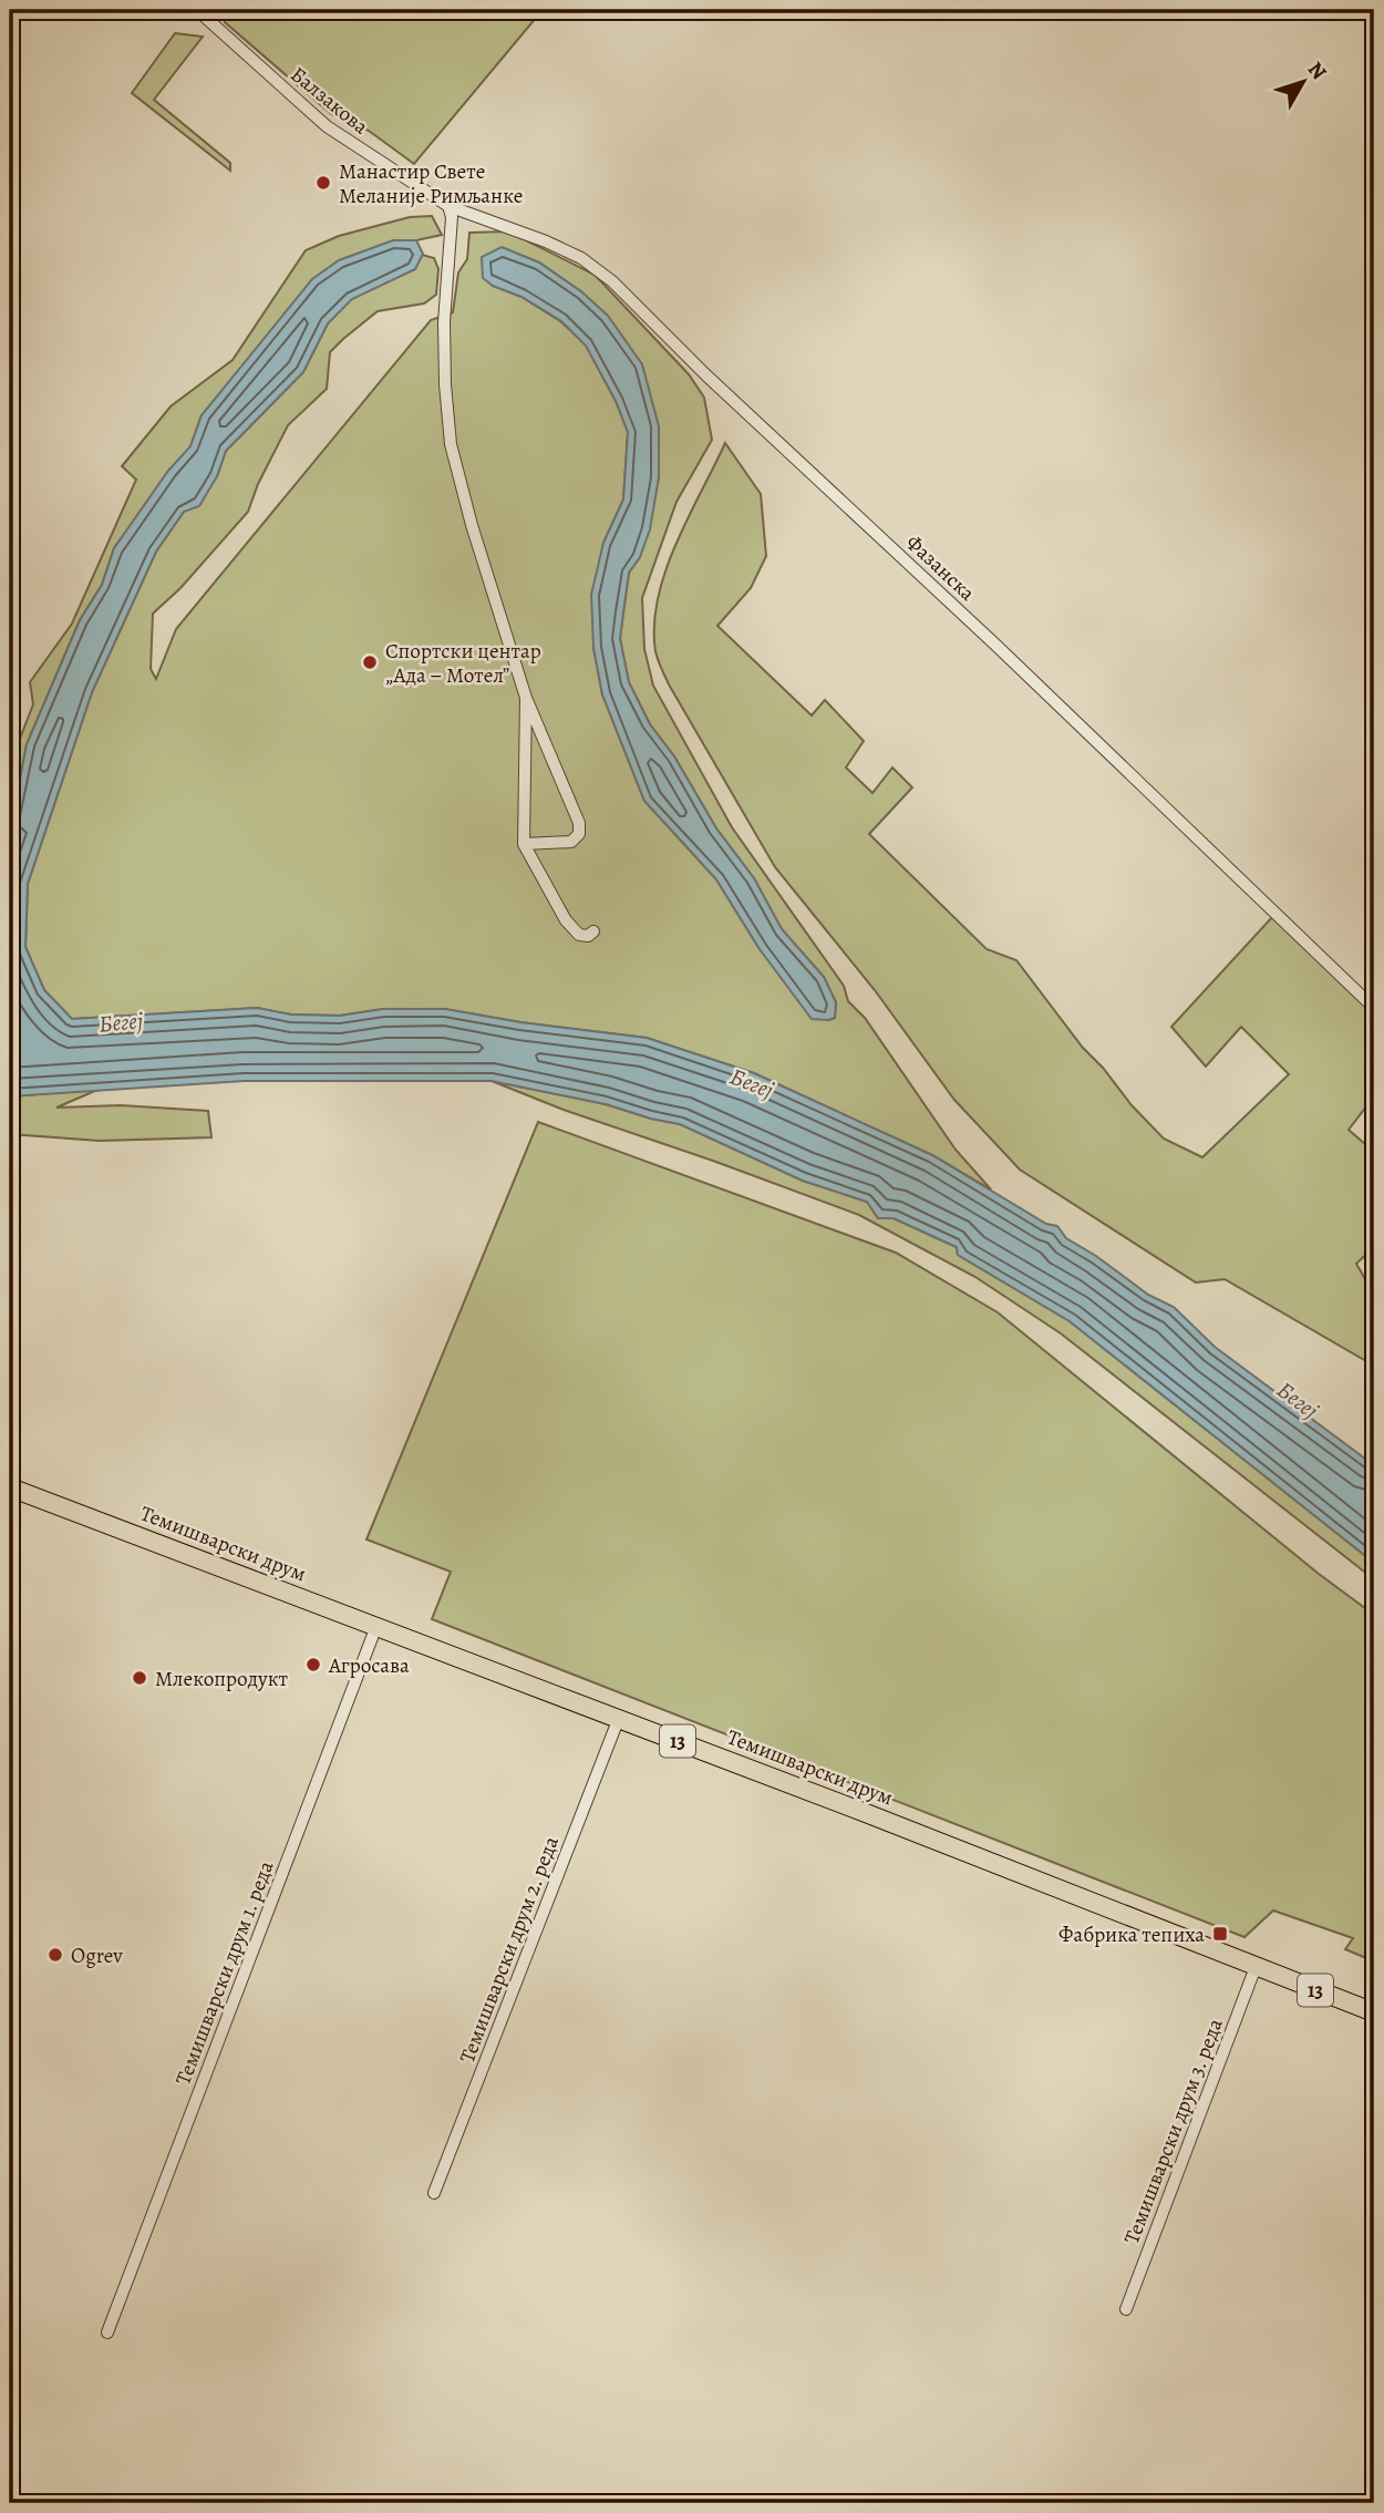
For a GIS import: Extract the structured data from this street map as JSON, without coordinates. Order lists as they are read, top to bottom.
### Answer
{
  "streets": {
    "main road": ["Темишварски друм", "13"],
    "street": [
      "Балзакова",
      "Фазанска",
      "Темишварски друм 2. реда",
      "Темишварски друм 1. реда",
      "Темишварски друм 3. реда"
    ]
  },
  "crossings": [
    ["Балзакова", "Фазанска"],
    ["Темишварски друм", "Темишварски друм 2. реда"],
    ["Темишварски друм", "Темишварски друм 1. реда"],
    ["Темишварски друм", "Темишварски друм 3. реда"]
  ],
  "water": ["Бегеј"],
  "places": {
    "other": [
      "Манастир Свете Меланије Римљанке",
      "Спортски центар „Ада – Мотел”",
      "Агросава",
      "Млекопродукт",
      "Ogrev"
    ],
    "transit": ["Фабрика тепиха"]
  },
  "north": "top right"
}
